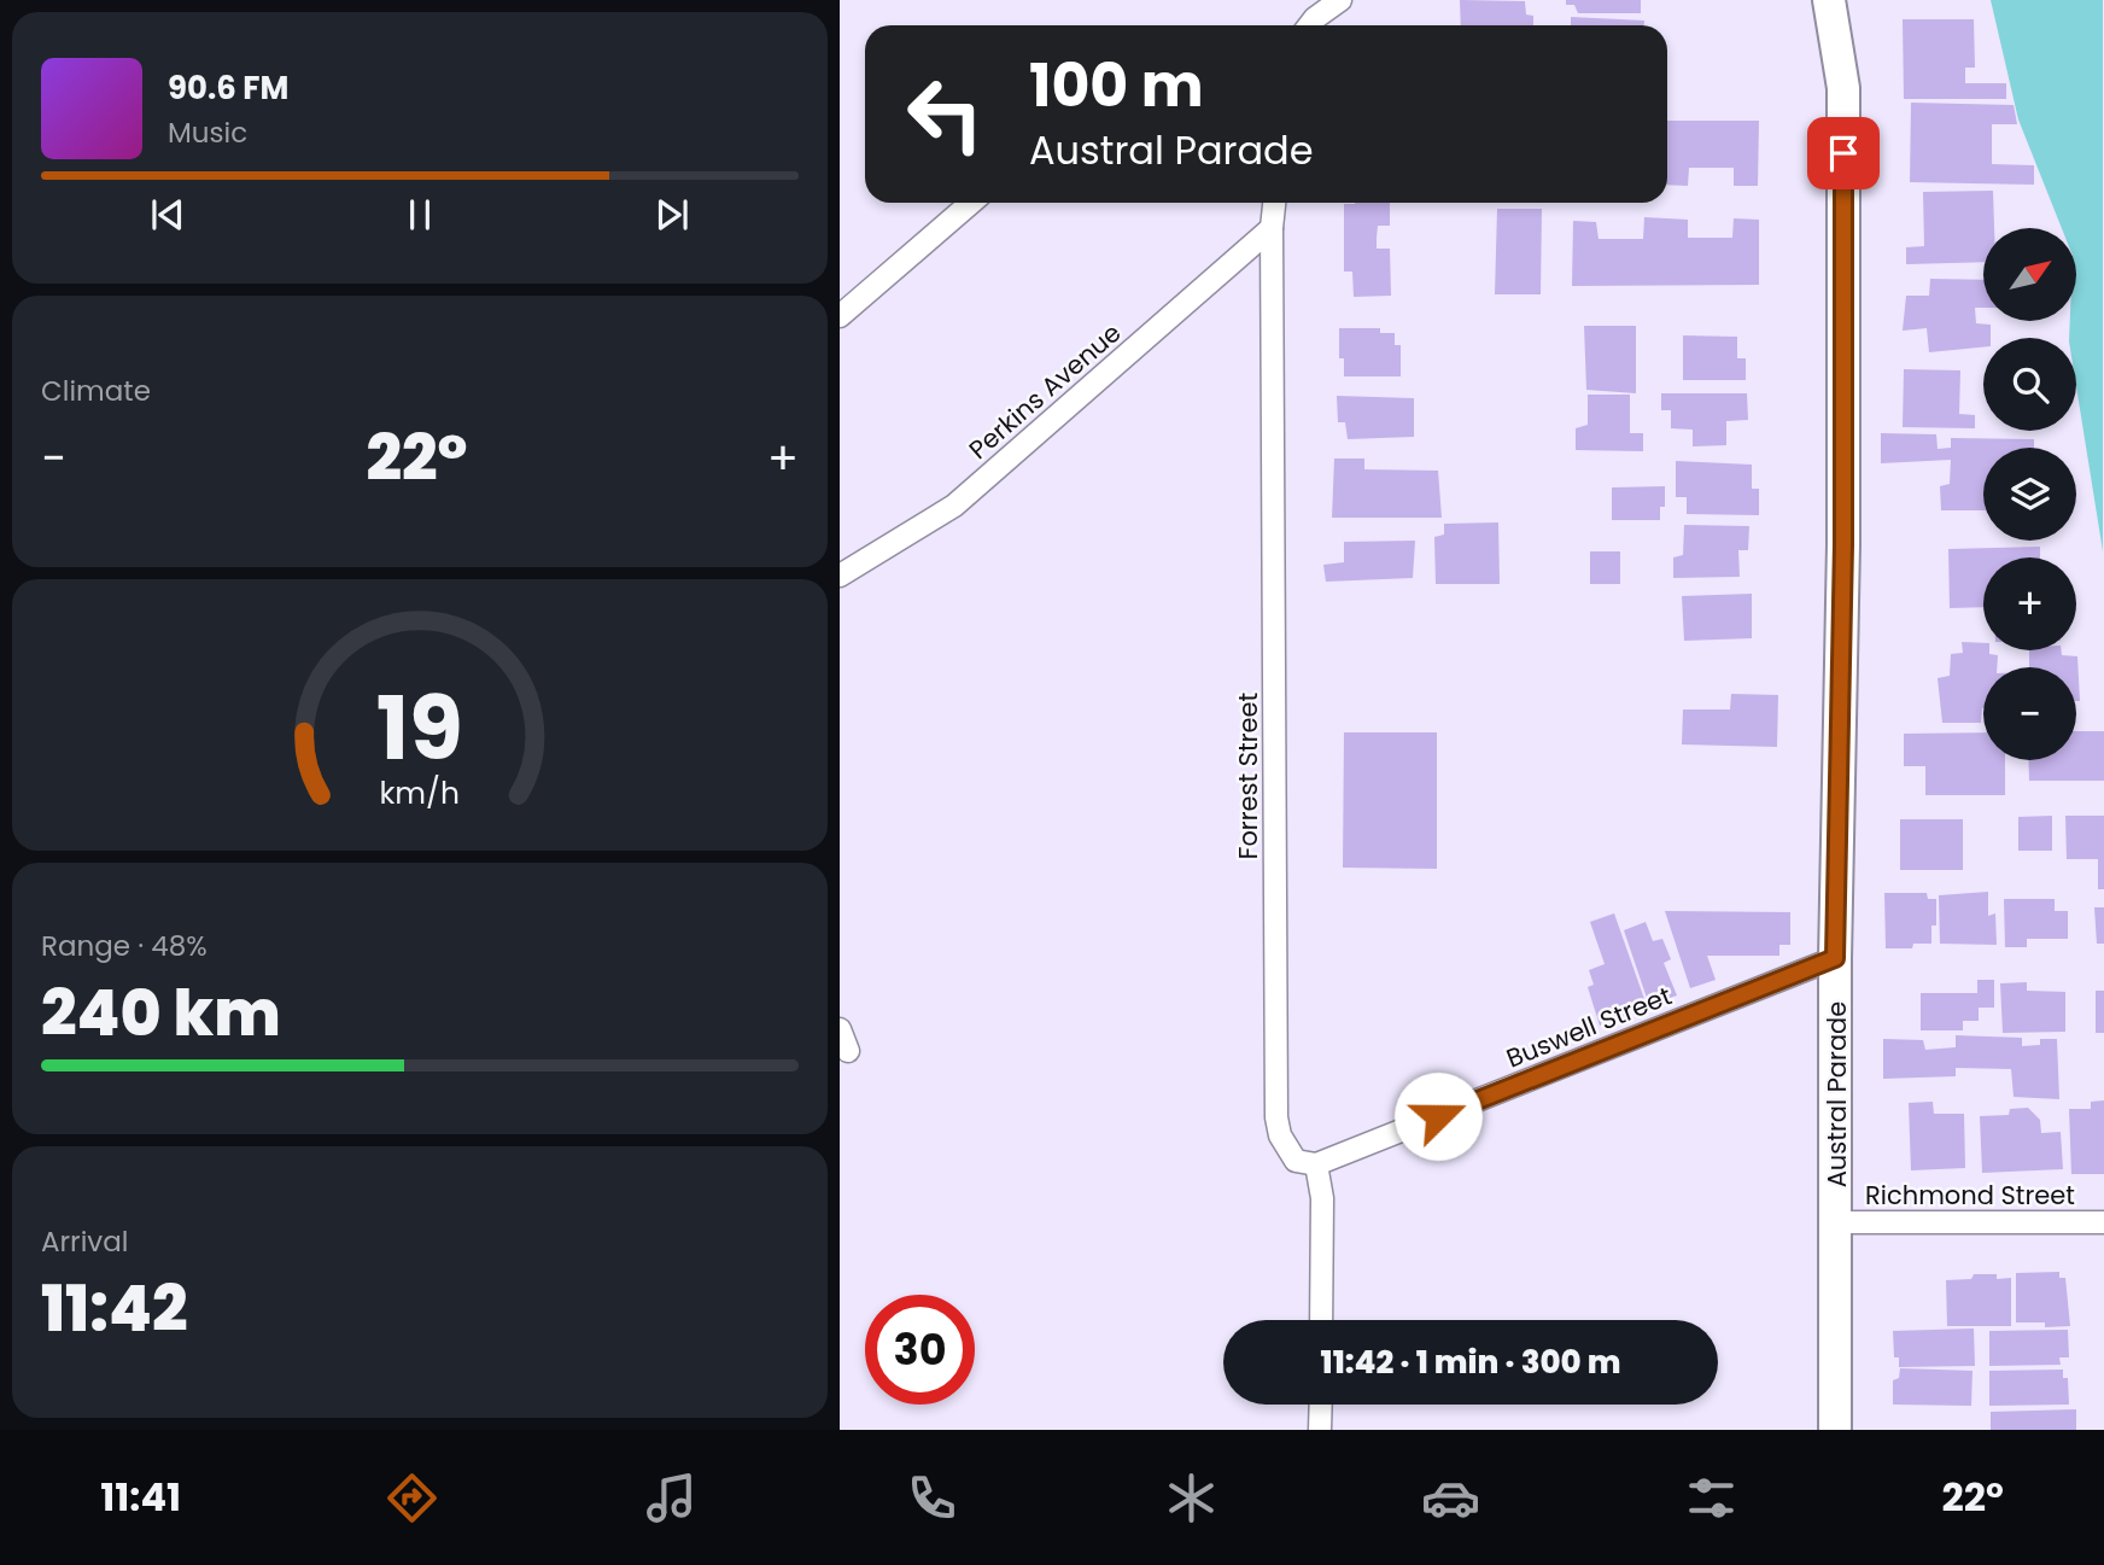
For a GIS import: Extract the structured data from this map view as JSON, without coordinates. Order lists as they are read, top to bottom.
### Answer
{
  "streets": {
    "street": [
      "Perkins Avenue",
      "Forrest Street",
      "Buswell Street",
      "Austral Parade",
      "Richmond Street"
    ]
  },
  "crossings": [
    ["Perkins Avenue", "Forrest Street"],
    ["Forrest Street", "Buswell Street"],
    ["Buswell Street", "Austral Parade"],
    ["Austral Parade", "Richmond Street"]
  ],
  "north": "top right",
  "page": {
    "turn": ["100 m", "Austral Parade"],
    "song": ["90.6 FM", "Music"],
    "map_buttons": ["+", "−"],
    "tile": [
      "Climate",
      ["Range · 48%", "240 km"],
      ["Arrival", "11:42"]
    ],
    "heat": ["−", "22°", "+"],
    "limit": "30",
    "trip": "11:42 · 1 min · 300 m",
    "tabs": ["11:41", "22°"],
    "gauge": ["19", "km/h"]
  }
}
